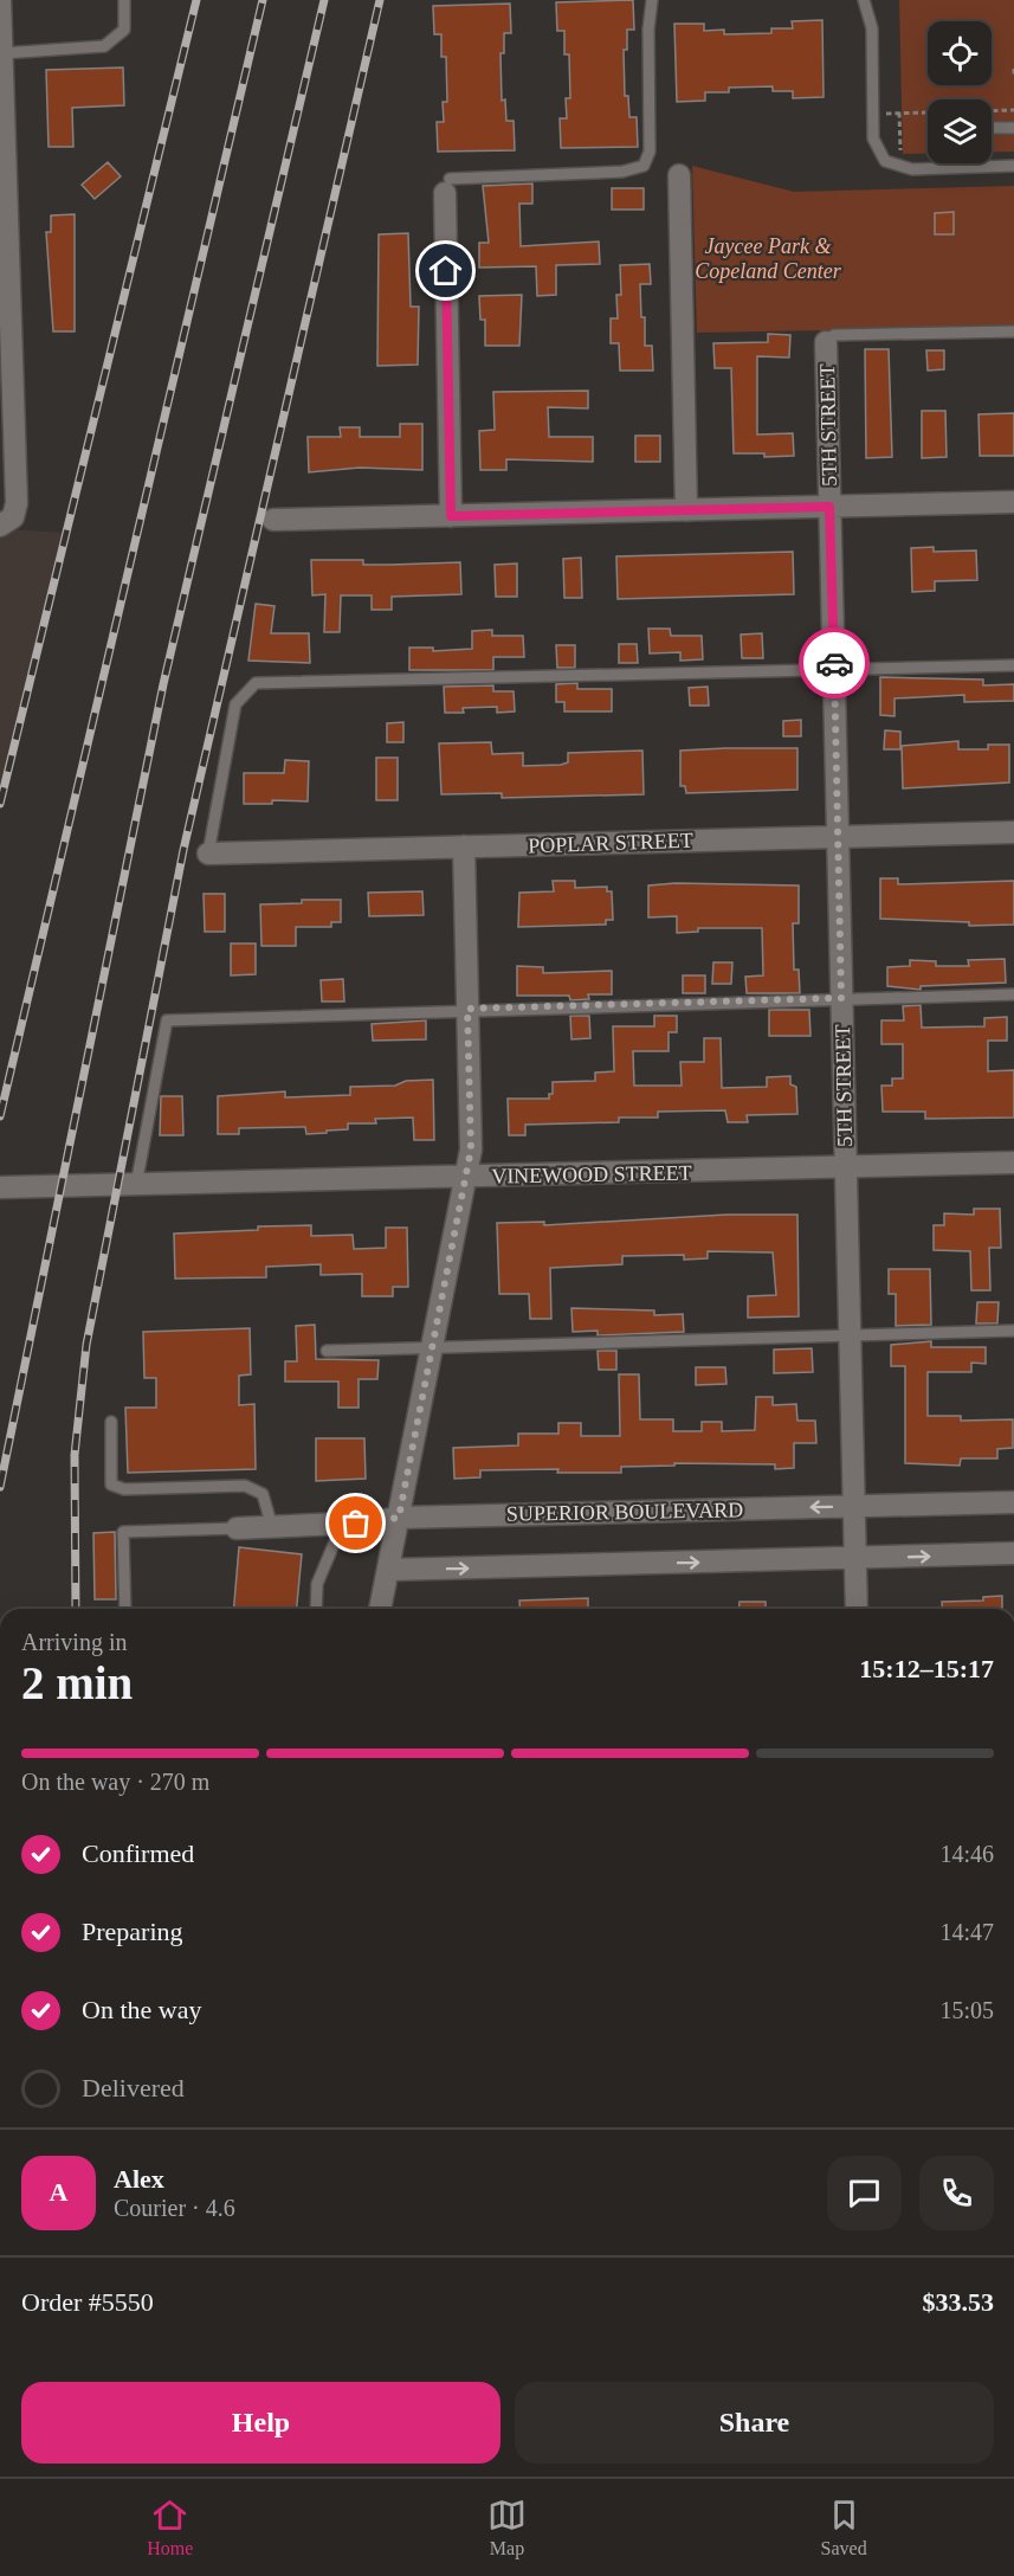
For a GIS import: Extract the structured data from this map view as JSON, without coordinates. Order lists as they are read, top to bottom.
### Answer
{
  "streets": {
    "street": [
      "5TH STREET",
      "POPLAR STREET",
      "VINEWOOD STREET",
      "SUPERIOR BOULEVARD"
    ]
  },
  "crossings": [
    ["5TH STREET", "POPLAR STREET"],
    ["5TH STREET", "VINEWOOD STREET"],
    ["5TH STREET", "SUPERIOR BOULEVARD"]
  ],
  "parks": ["Jaycee Park & Copeland Center"],
  "page": {
    "heading": ["2 min", "Arriving in", "15:12–15:17"],
    "panel": [
      "Alex",
      "Courier · 4.6",
      "Order #5550",
      "$33.53"
    ],
    "bar": "On the way · 270 m",
    "list": [
      ["Confirmed", "14:46"],
      ["Preparing", "14:47"],
      ["On the way", "15:05"],
      "Delivered"
    ],
    "round": "A",
    "buttons": ["Help", "Share"],
    "tabs": ["Home", "Map", "Saved"]
  }
}
